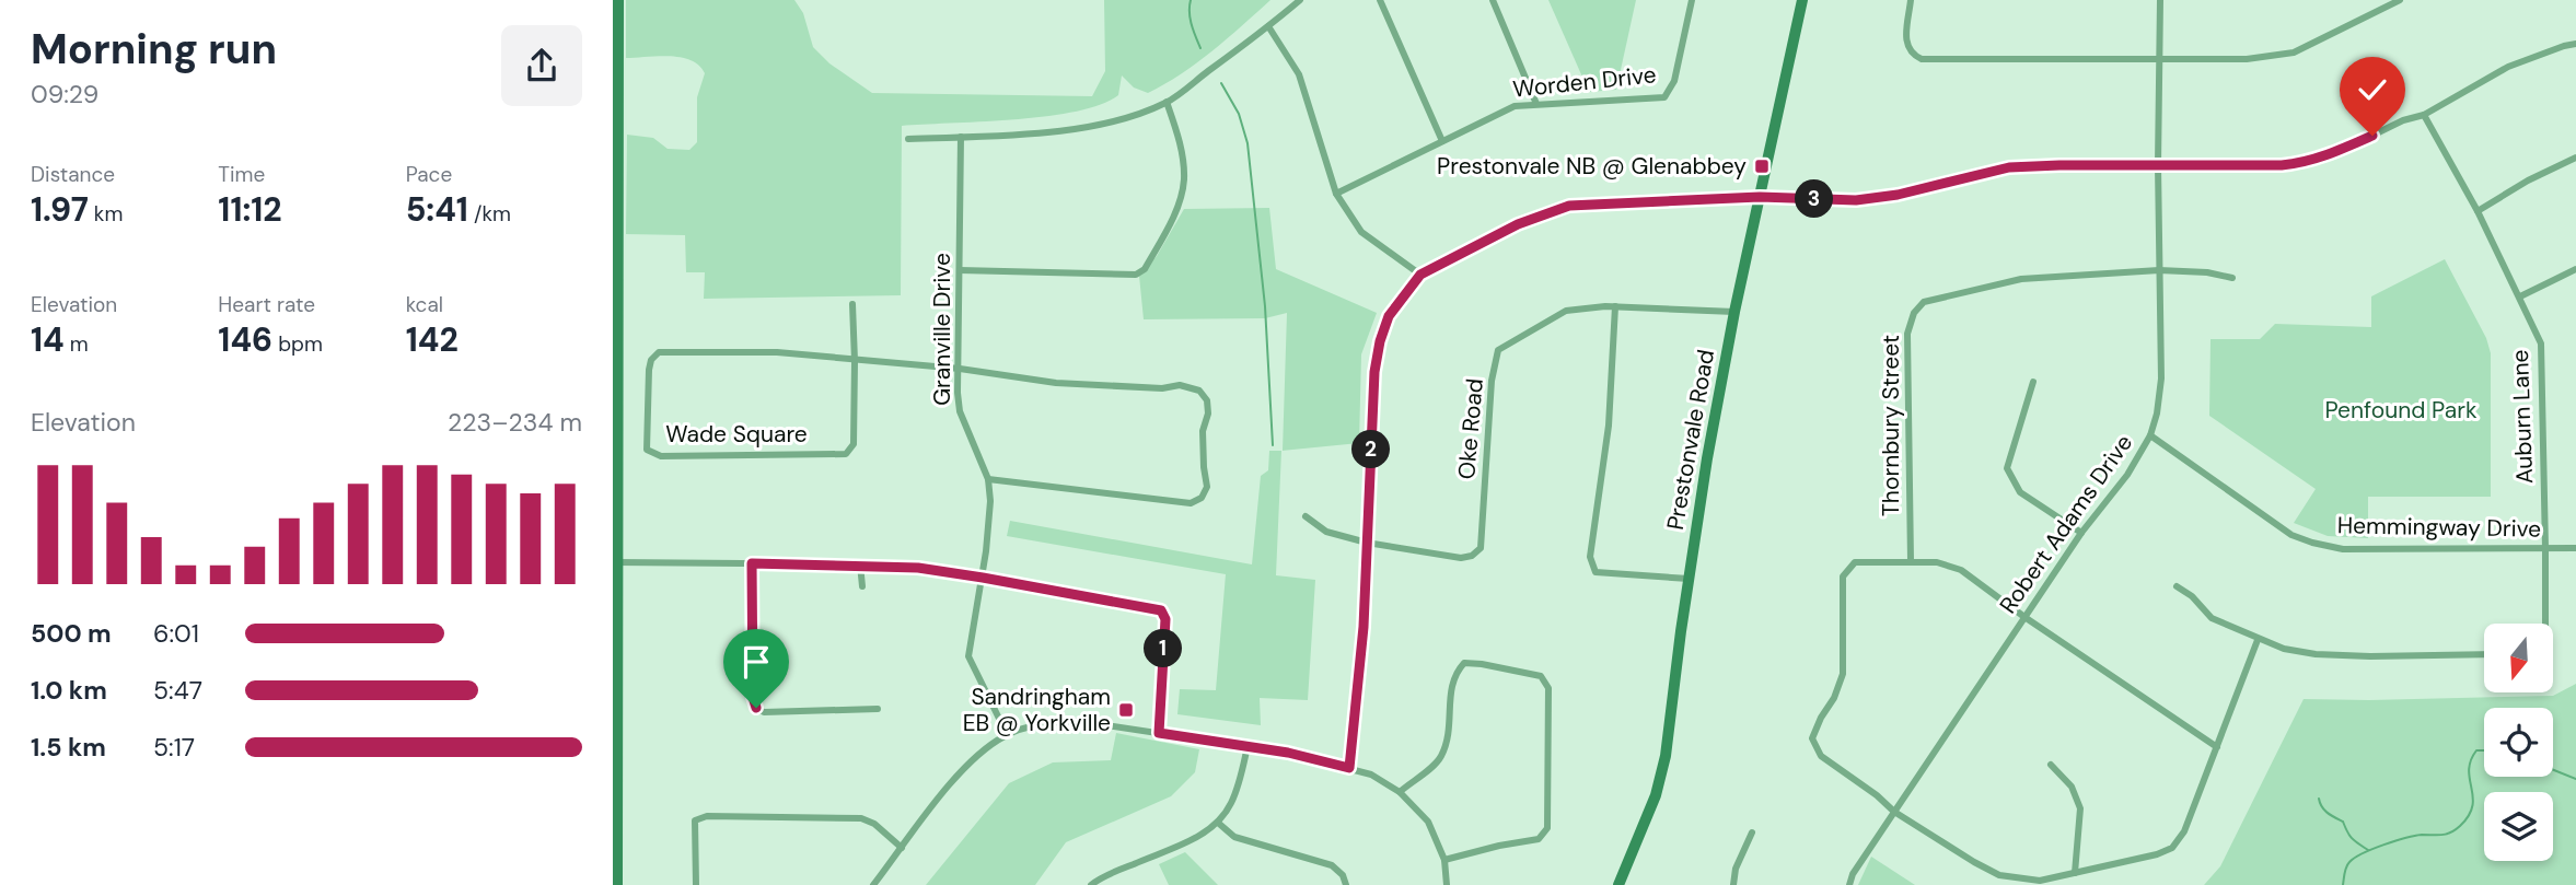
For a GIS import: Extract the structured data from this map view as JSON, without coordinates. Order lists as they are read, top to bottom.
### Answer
{
  "streets": {
    "street": [
      "Worden Drive",
      "Granville Drive",
      "Auburn Lane",
      "Thornbury Street",
      "Oke Road",
      "Wade Square",
      "Prestonvale Road",
      "Robert Adams Drive",
      "Hemmingway Drive"
    ]
  },
  "crossings": [
    ["Granville Drive", "Wade Square"],
    ["Auburn Lane", "Hemmingway Drive"],
    ["Thornbury Street", "Robert Adams Drive"],
    ["Oke Road", "Prestonvale Road"],
    ["Robert Adams Drive", "Hemmingway Drive"]
  ],
  "parks": ["Penfound Park"],
  "places": {
    "transit": ["Prestonvale NB @ Glenabbey", "Sandringham EB @ Yorkville"]
  },
  "north": "bottom",
  "page": {
    "heading": ["Morning run", "09:29"],
    "stats": [
      ["Distance", "1.97 km"],
      ["Time", "11:12"],
      ["Pace", "5:41 /km"],
      ["Elevation", "14 m"],
      ["Heart rate", "146 bpm"],
      ["kcal", "142"]
    ],
    "pins": ["3", "2", "1"],
    "chart": ["Elevation", "223–234 m"],
    "list": [
      {
        "name": "500 m",
        "note": "6:01"
      },
      {
        "name": "1.0 km",
        "note": "5:47"
      },
      {
        "name": "1.5 km",
        "note": "5:17"
      }
    ]
  }
}
